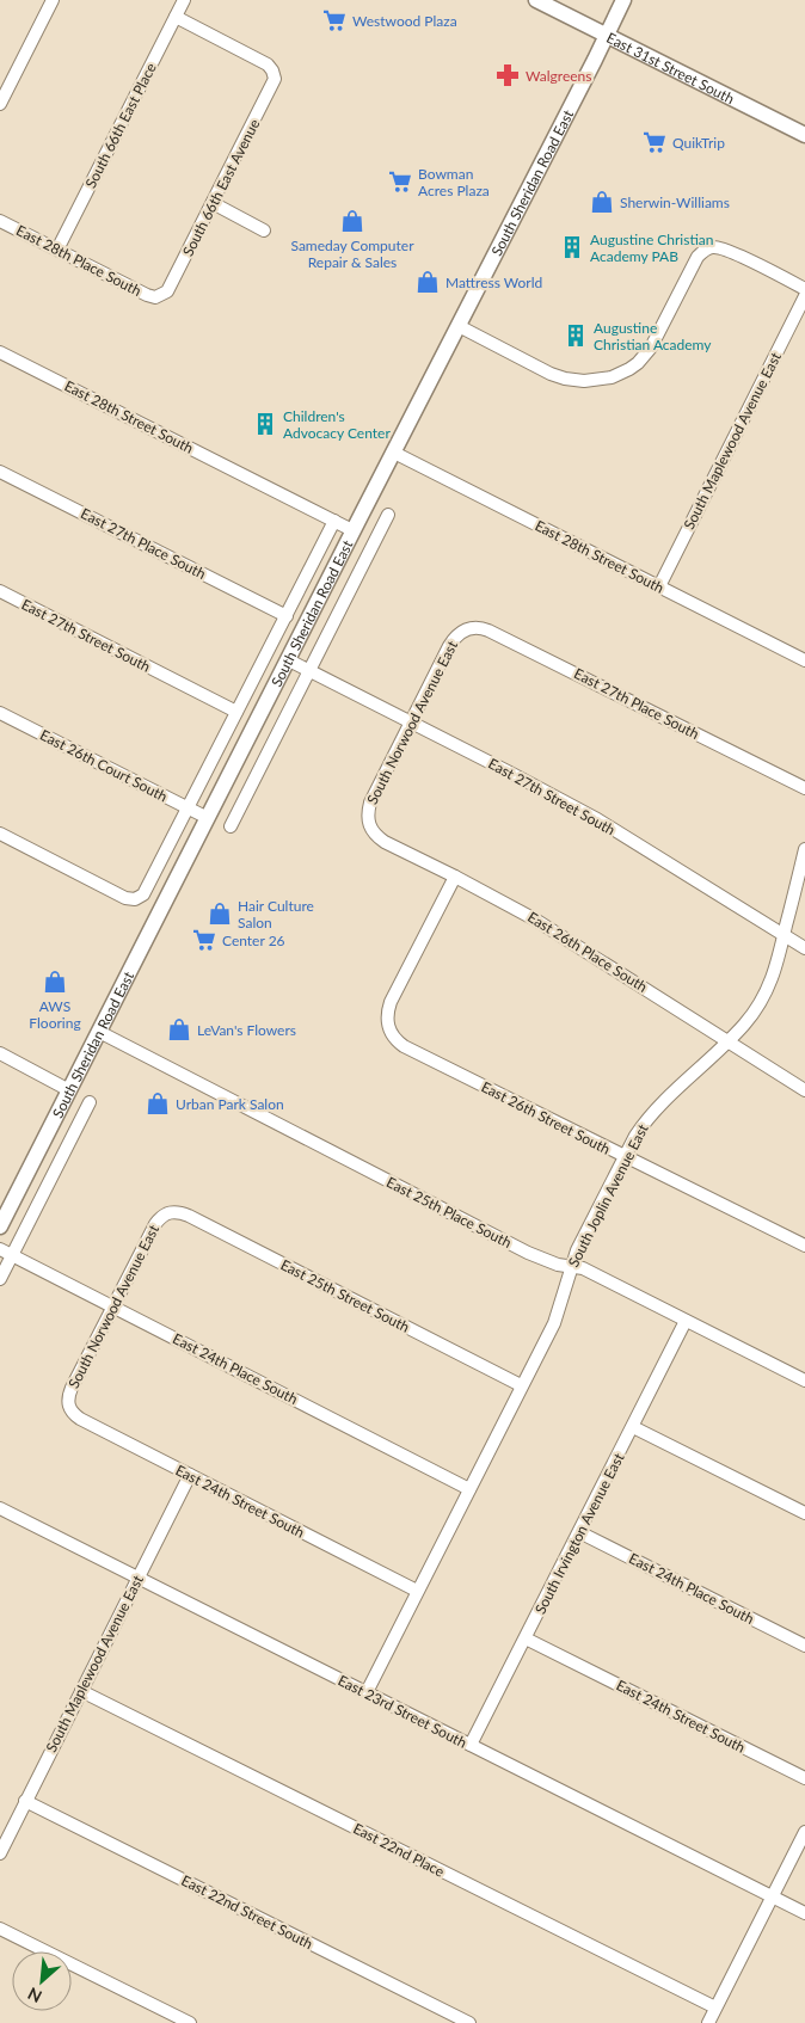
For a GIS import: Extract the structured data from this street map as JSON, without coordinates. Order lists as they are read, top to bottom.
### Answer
{
  "streets": {
    "main road": ["East 31st Street South", "South Sheridan Road East"],
    "street": [
      "South 66th East Place",
      "South 66th East Avenue",
      "East 28th Place South",
      "East 28th Street South",
      "South Maplewood Avenue East",
      "East 27th Place South",
      "East 27th Street South",
      "South Norwood Avenue East",
      "East 26th Court South",
      "East 26th Place South",
      "East 26th Street South",
      "South Joplin Avenue East",
      "East 25th Place South",
      "East 25th Street South",
      "East 24th Place South",
      "East 24th Street South",
      "South Irvington Avenue East",
      "East 23rd Street South",
      "East 22nd Place",
      "East 22nd Street South"
    ]
  },
  "crossings": [
    ["East 31st Street South", "South Sheridan Road East"],
    ["South 66th East Place", "South 66th East Avenue"],
    ["South 66th East Place", "East 28th Place South"],
    ["South Sheridan Road East", "East 28th Street South"],
    ["South Sheridan Road East", "East 27th Place South"],
    ["South Sheridan Road East", "East 27th Street South"],
    ["South Sheridan Road East", "East 26th Court South"],
    ["South Sheridan Road East", "East 25th Place South"],
    ["South Sheridan Road East", "East 24th Place South"],
    ["South 66th East Avenue", "East 28th Place South"],
    ["East 28th Street South", "South Maplewood Avenue East"],
    ["South Maplewood Avenue East", "East 24th Street South"],
    ["South Maplewood Avenue East", "East 23rd Street South"],
    ["South Maplewood Avenue East", "East 22nd Place"],
    ["South Maplewood Avenue East", "East 22nd Street South"],
    ["East 27th Place South", "South Norwood Avenue East"],
    ["East 27th Street South", "South Norwood Avenue East"],
    ["East 27th Street South", "South Joplin Avenue East"],
    ["South Norwood Avenue East", "East 26th Place South"],
    ["South Norwood Avenue East", "East 25th Street South"],
    ["South Norwood Avenue East", "East 24th Place South"],
    ["South Norwood Avenue East", "East 24th Street South"],
    ["East 26th Place South", "East 26th Street South"],
    ["East 26th Place South", "South Joplin Avenue East"],
    ["East 26th Street South", "South Joplin Avenue East"],
    ["South Joplin Avenue East", "East 25th Place South"],
    ["South Joplin Avenue East", "East 25th Street South"],
    ["South Joplin Avenue East", "East 24th Place South"],
    ["South Joplin Avenue East", "East 24th Street South"],
    ["South Joplin Avenue East", "East 23rd Street South"],
    ["East 25th Place South", "South Irvington Avenue East"],
    ["East 24th Place South", "South Irvington Avenue East"],
    ["East 24th Street South", "South Irvington Avenue East"],
    ["South Irvington Avenue East", "East 23rd Street South"]
  ],
  "places": {
    "supermarket": [
      "Westwood Plaza",
      "QuikTrip",
      "Bowman Acres Plaza",
      "Center 26"
    ],
    "pharmacy": ["Walgreens"],
    "shop": [
      "Sherwin-Williams",
      "Sameday Computer Repair & Sales",
      "Mattress World",
      "Hair Culture Salon",
      "AWS Flooring",
      "LeVan's Flowers",
      "Urban Park Salon"
    ],
    "building": ["Augustine Christian Academy PAB", "Augustine Christian Academy", "Children's Advocacy Center"]
  },
  "north": "bottom left"
}
